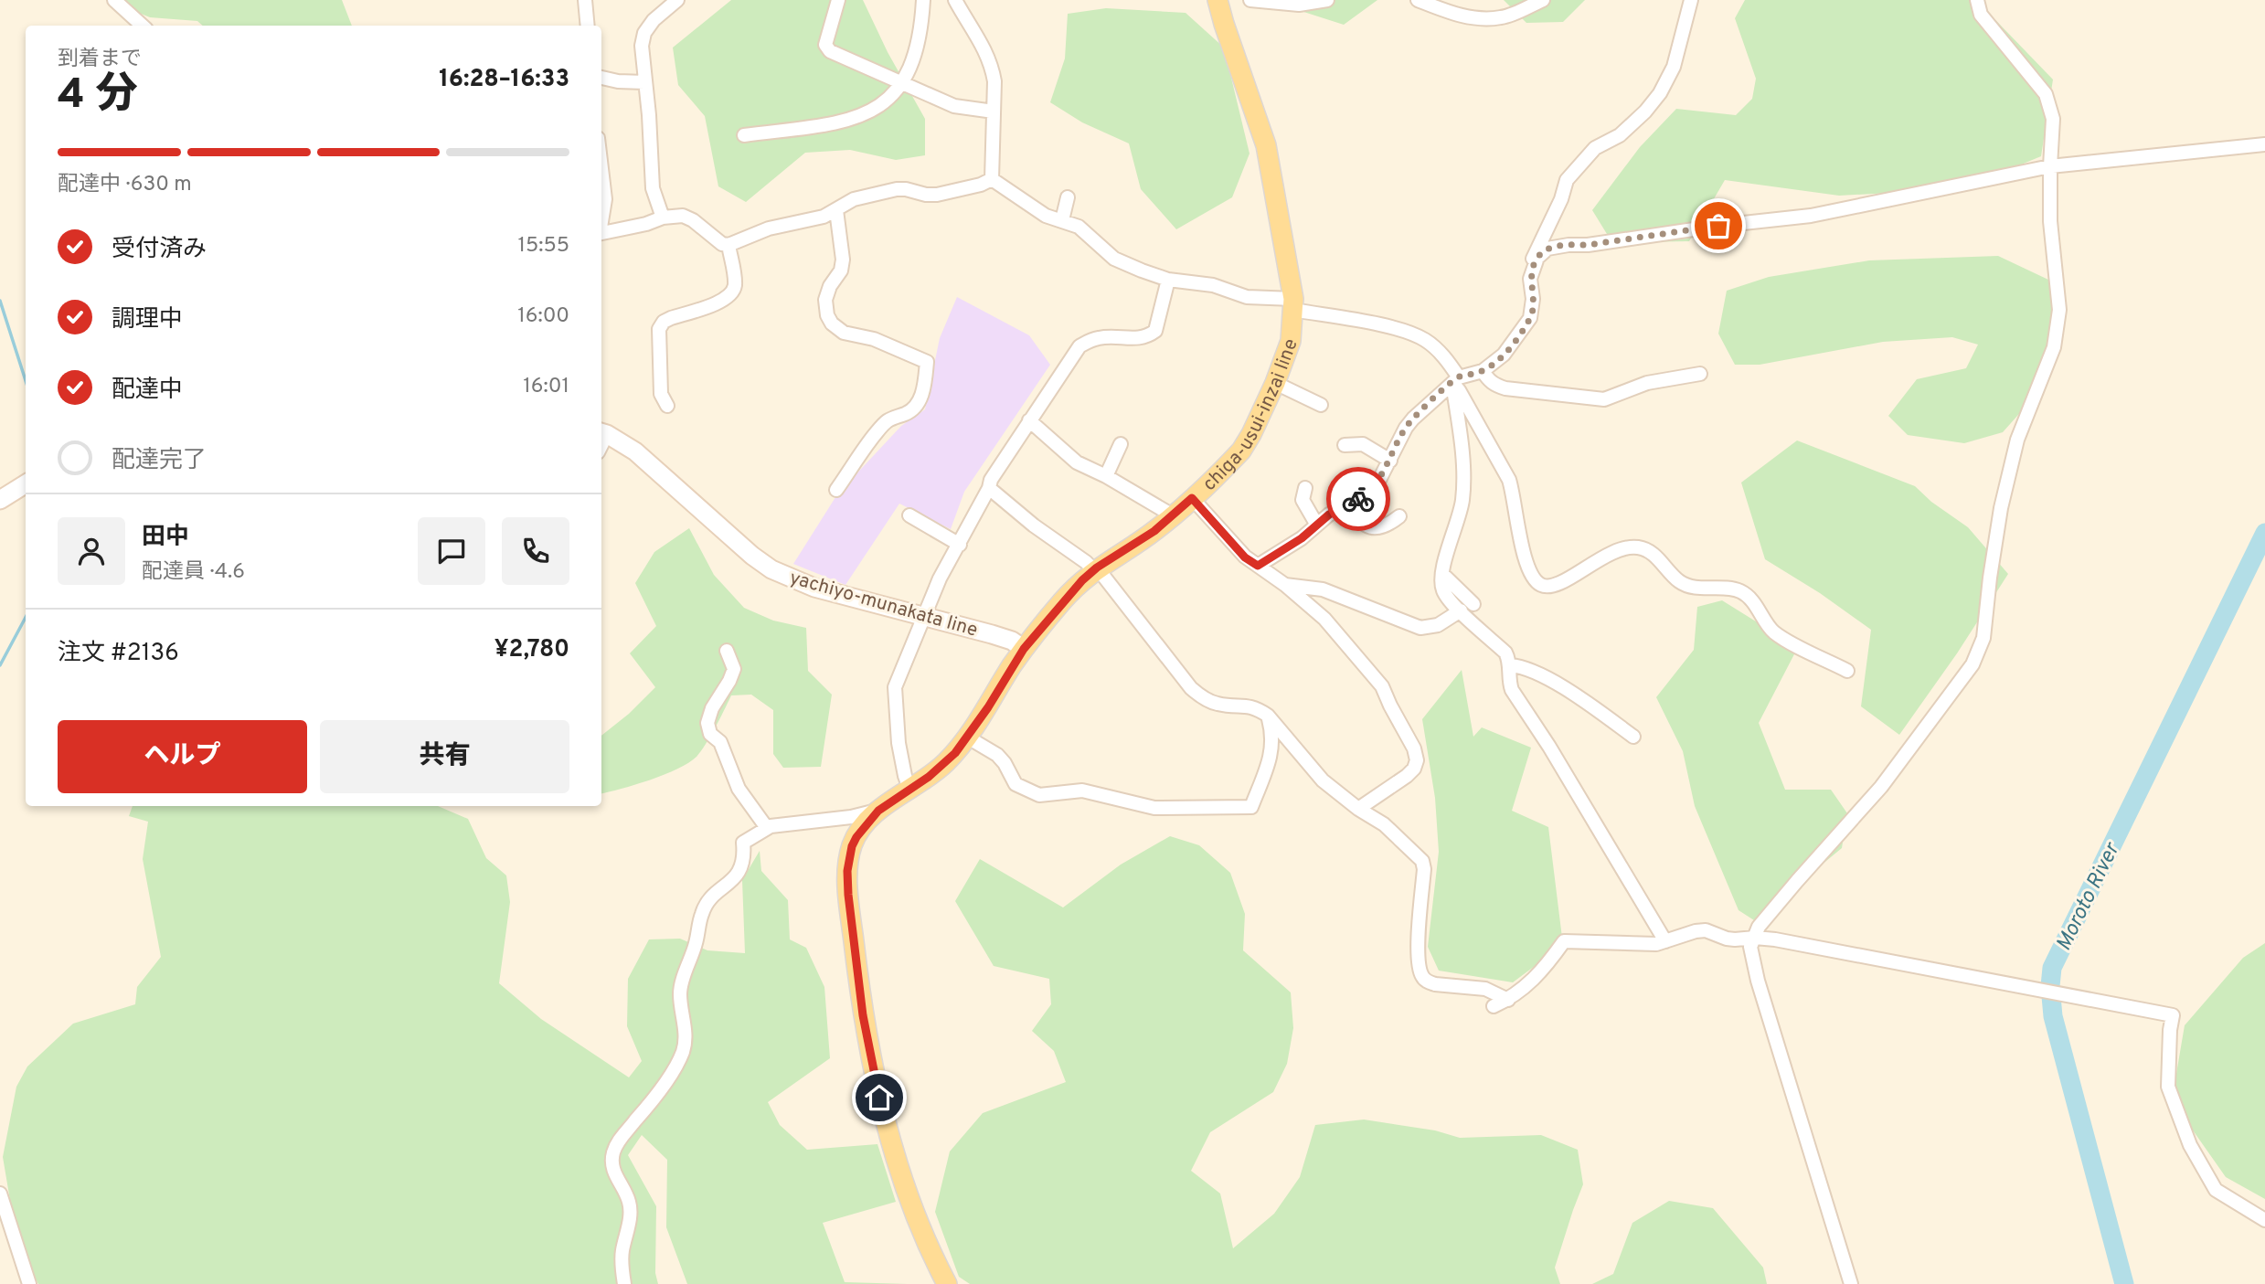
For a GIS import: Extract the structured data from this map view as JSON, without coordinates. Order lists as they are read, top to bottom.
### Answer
{
  "streets": {
    "main road": ["chiga-usui-inzai line", "yachiyo-munakata line"]
  },
  "crossings": [
    ["chiga-usui-inzai line", "yachiyo-munakata line"]
  ],
  "water": ["Moroto River"],
  "page": {
    "heading": ["4 分", "到着まで", "16:28–16:33"],
    "panel": [
      "田中",
      "配達員 · 4.6",
      "注文 #2136",
      "¥2,780"
    ],
    "bar": "配達中 · 630 m",
    "list": [
      ["受付済み", "15:55"],
      ["調理中", "16:00"],
      ["配達中", "16:01"],
      "配達完了"
    ],
    "buttons": ["ヘルプ", "共有"]
  }
}
